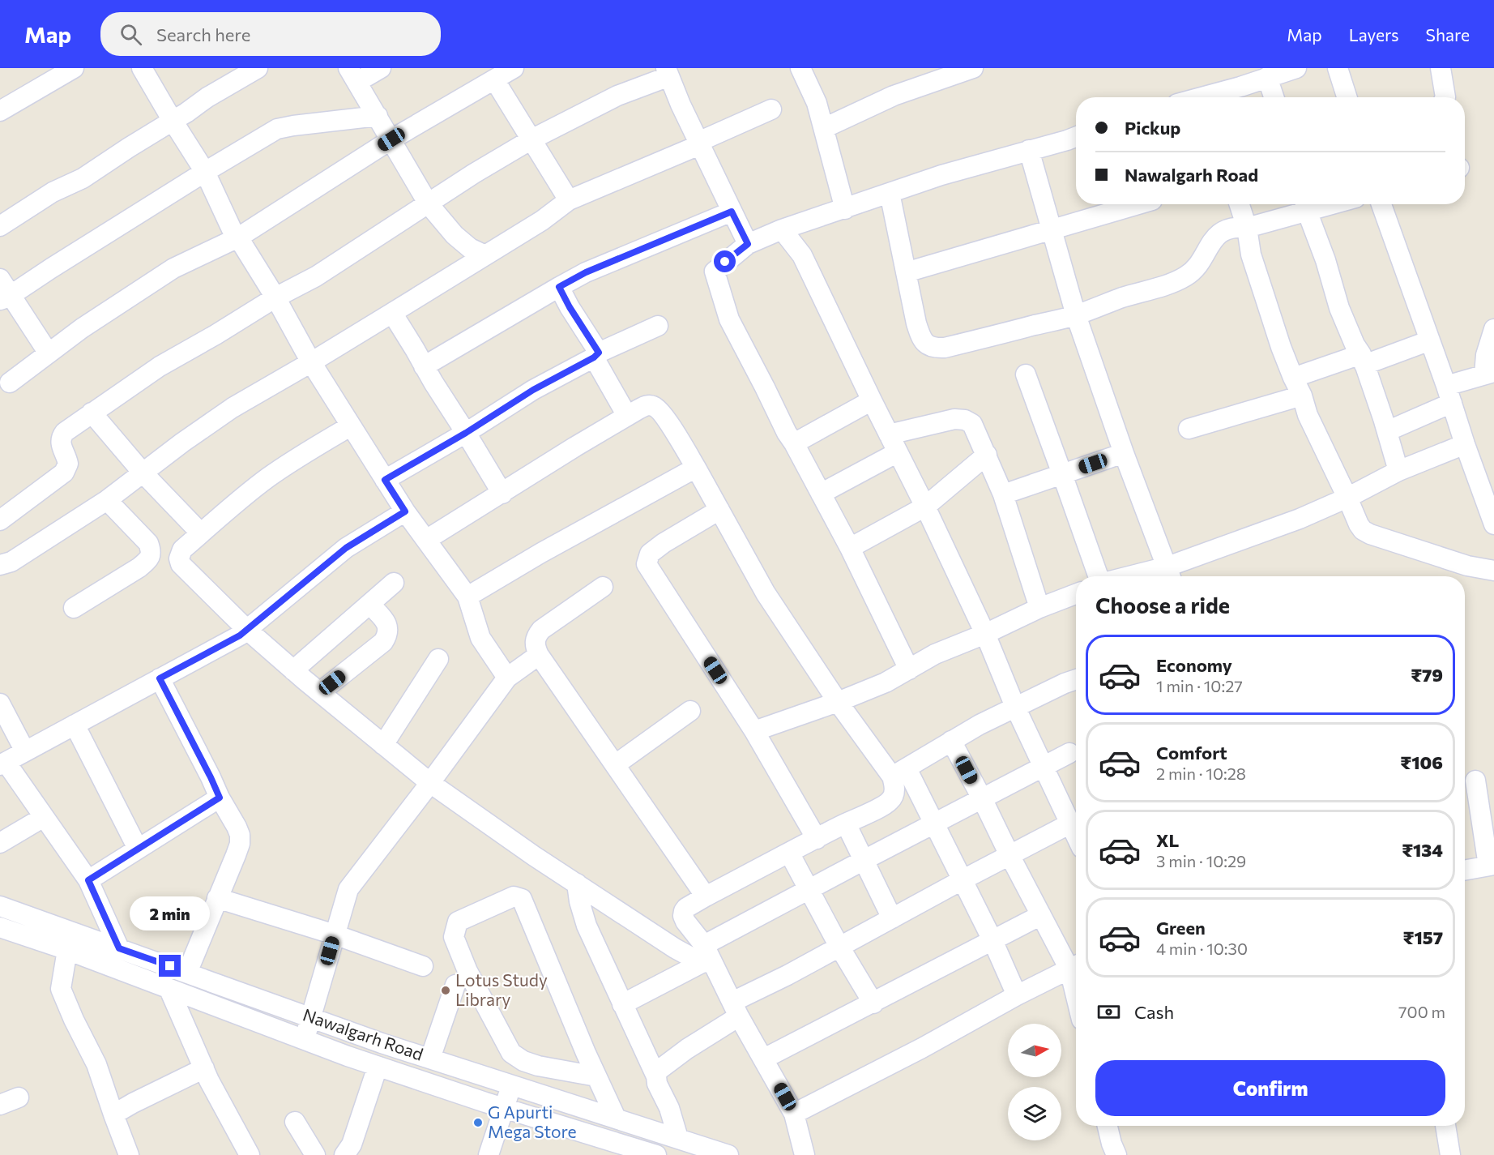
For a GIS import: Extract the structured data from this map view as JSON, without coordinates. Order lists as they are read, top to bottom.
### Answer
{
  "streets": {
    "street": ["Nawalgarh Road"]
  },
  "places": ["Lotus Study Library", "G Apurti Mega Store"],
  "north": "right",
  "page": {
    "header": "Map",
    "search": "Search here",
    "nav": ["Map", "Layers", "Share"],
    "banner": ["Pickup", "Nawalgarh Road"],
    "heading": "Choose a ride",
    "list": [
      {
        "name": "Economy",
        "note": "1 min · 10:27",
        "value": "₹79"
      },
      {
        "name": "Comfort",
        "note": "2 min · 10:28",
        "value": "₹106"
      },
      {
        "name": "XL",
        "note": "3 min · 10:29",
        "value": "₹134"
      },
      {
        "name": "Green",
        "note": "4 min · 10:30",
        "value": "₹157"
      }
    ],
    "bubble": "2 min",
    "pay": ["Cash", "700 m"],
    "buttons": "Confirm"
  }
}
